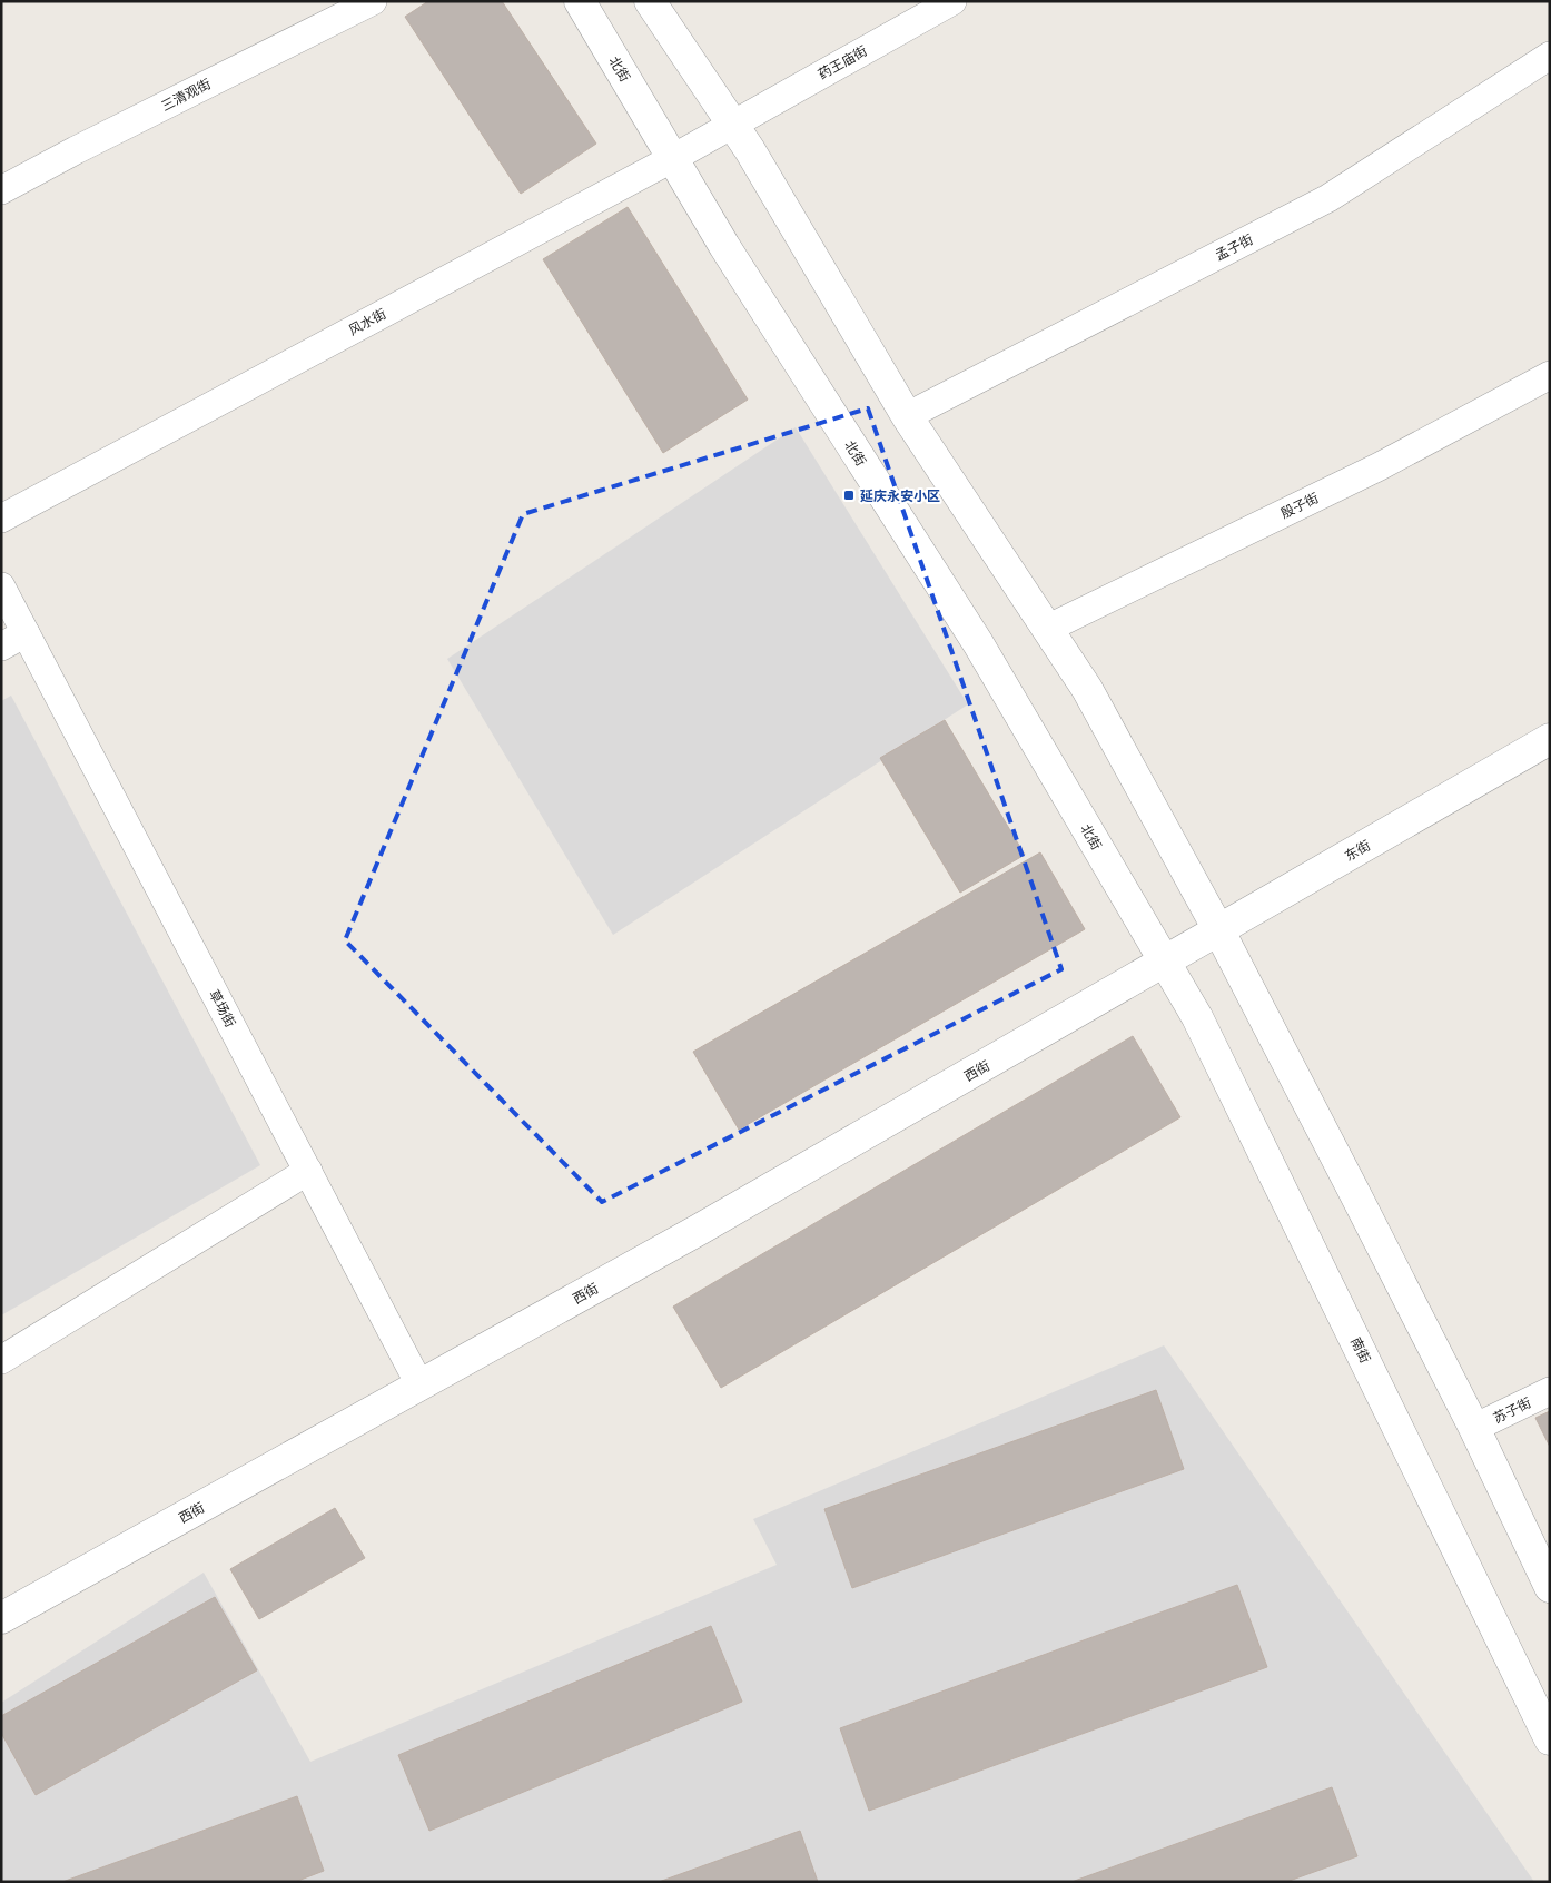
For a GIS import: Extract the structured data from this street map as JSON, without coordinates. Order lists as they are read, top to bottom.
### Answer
{
  "streets": {
    "street": [
      "药王庙街",
      "北街",
      "三清观街",
      "孟子街",
      "风水街",
      "殷子街",
      "东街",
      "草场街",
      "西街",
      "南街",
      "苏子街"
    ]
  },
  "crossings": [
    ["药王庙街", "风水街"],
    ["北街", "风水街"],
    ["北街", "东街"],
    ["北街", "西街"],
    ["北街", "南街"],
    ["东街", "西街"],
    ["东街", "南街"],
    ["草场街", "西街"],
    ["西街", "南街"]
  ],
  "places": {
    "transit": ["延庆永安小区"]
  }
}
